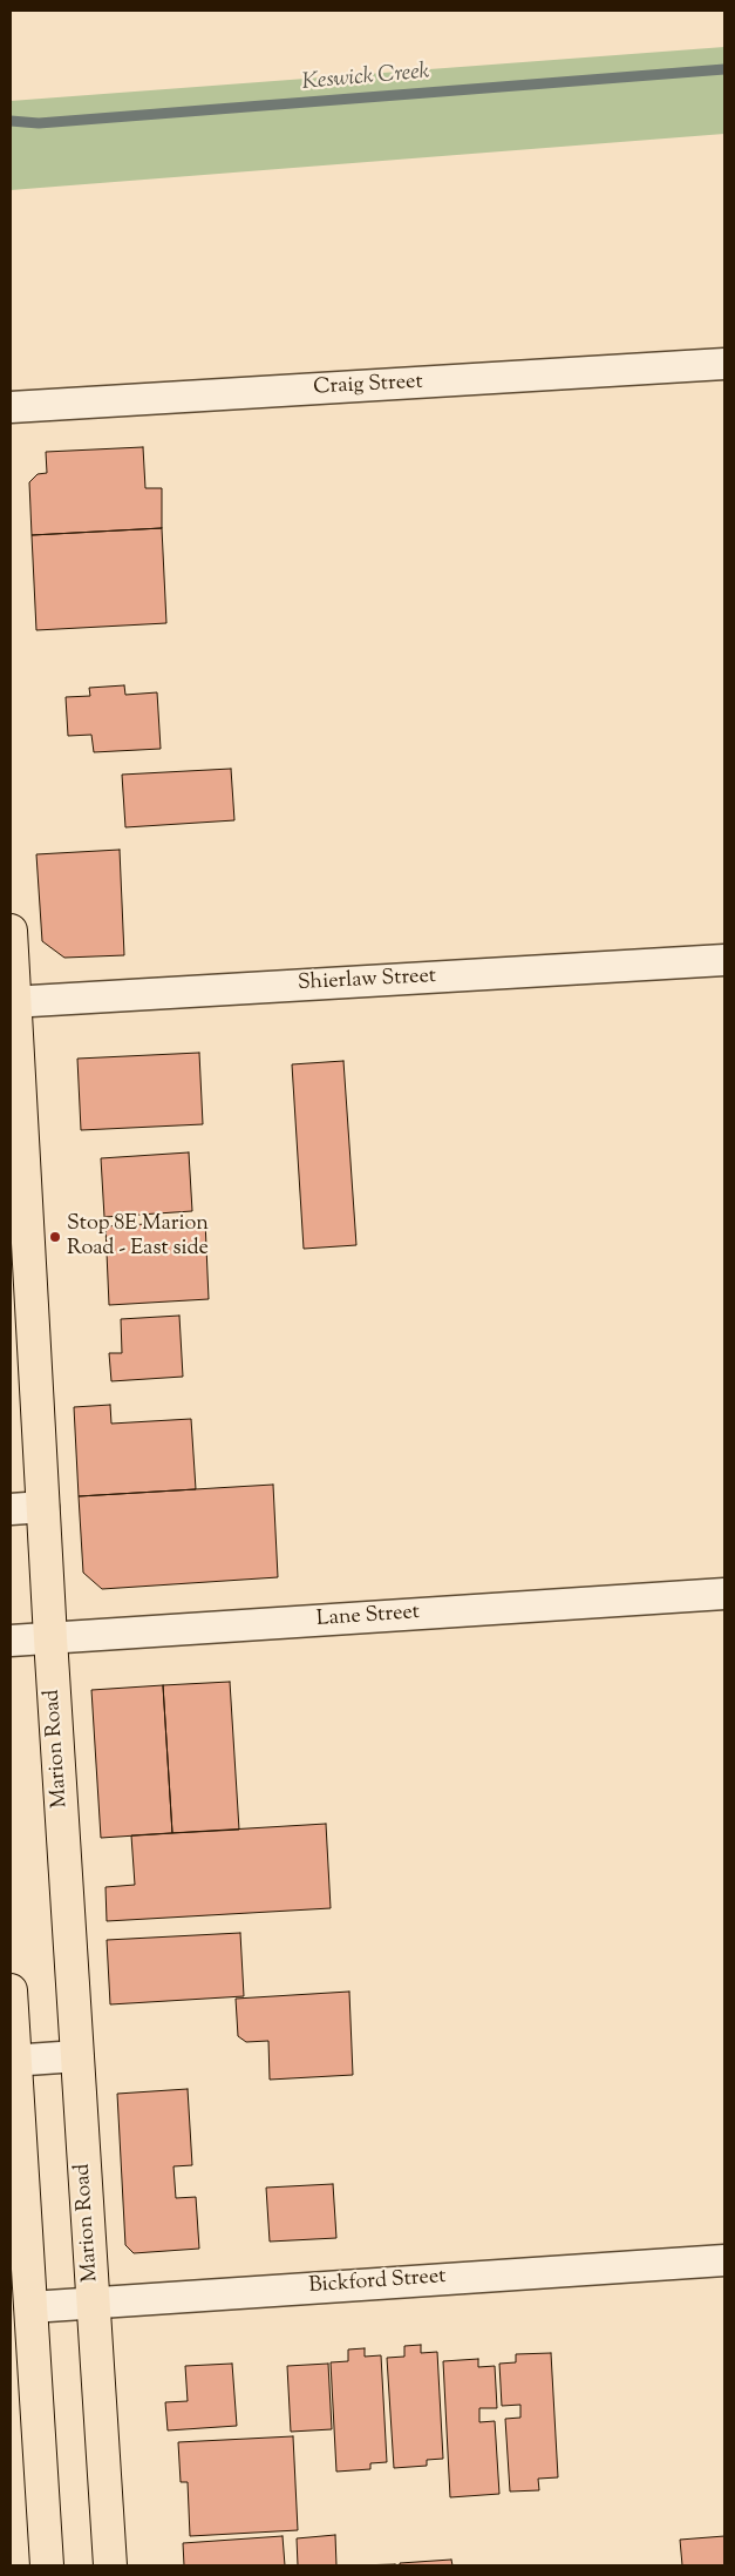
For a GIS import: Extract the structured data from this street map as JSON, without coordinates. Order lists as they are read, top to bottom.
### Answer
{
  "streets": {
    "main road": ["Marion Road"],
    "street": [
      "Craig Street",
      "Shierlaw Street",
      "Lane Street",
      "Bickford Street"
    ]
  },
  "crossings": [
    ["Shierlaw Street", "Marion Road"],
    ["Lane Street", "Marion Road"],
    ["Marion Road", "Bickford Street"]
  ],
  "water": ["Keswick Creek"],
  "places": ["Stop 8E Marion Road - East side"]
}
